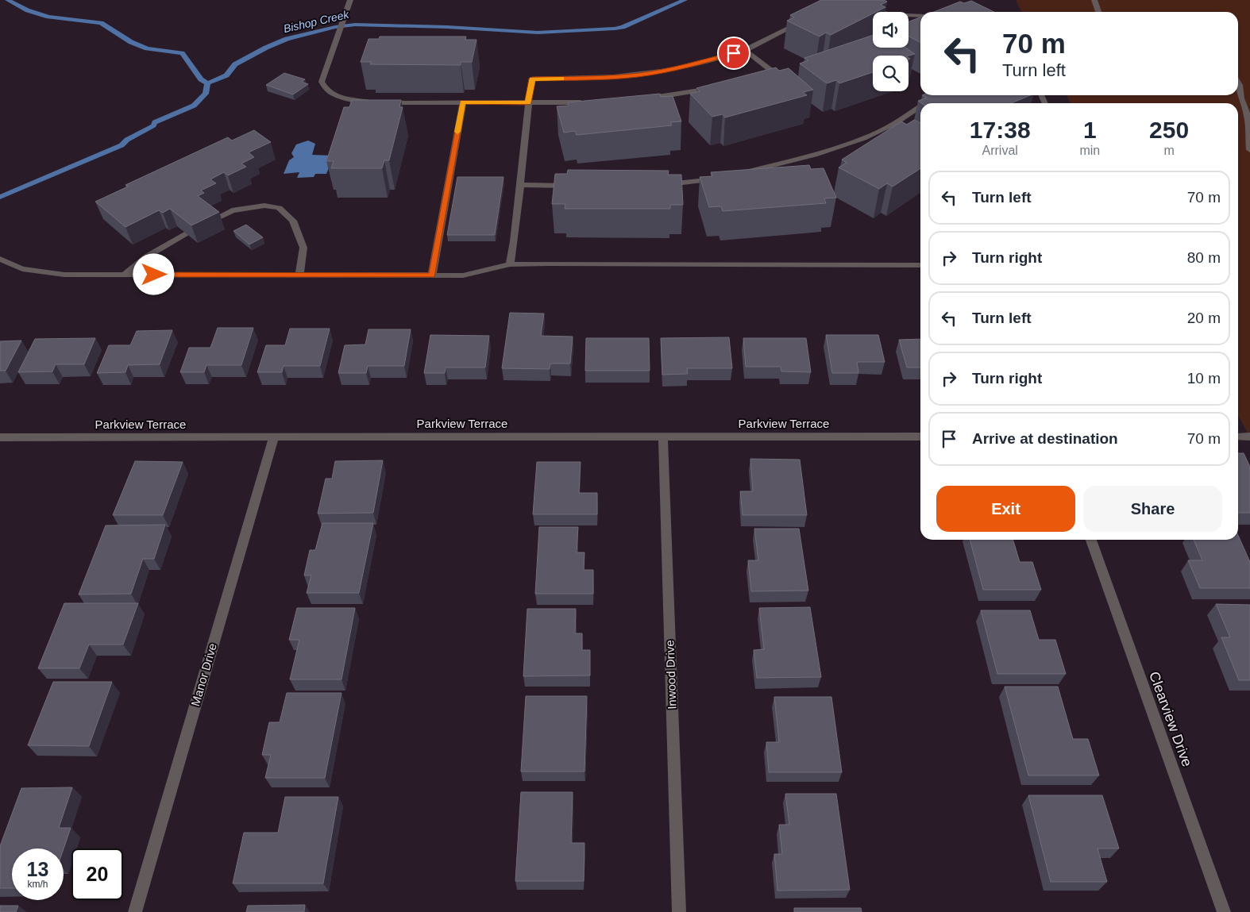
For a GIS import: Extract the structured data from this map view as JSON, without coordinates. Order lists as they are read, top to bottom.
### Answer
{
  "streets": {
    "street": [
      "Parkview Terrace",
      "Manor Drive",
      "Inwood Drive",
      "Clearview Drive"
    ]
  },
  "crossings": [
    ["Parkview Terrace", "Manor Drive"],
    ["Parkview Terrace", "Inwood Drive"]
  ],
  "water": ["Bishop Creek"],
  "page": {
    "turn": ["70 m", "Turn left"],
    "eta": [
      "17:38",
      "Arrival",
      "1",
      "min",
      "250",
      "m"
    ],
    "list": [
      {
        "name": "Turn left",
        "value": "70 m"
      },
      {
        "name": "Turn right",
        "value": "80 m"
      },
      {
        "name": "Turn left",
        "value": "20 m"
      },
      {
        "name": "Turn right",
        "value": "10 m"
      },
      {
        "name": "Arrive at destination",
        "value": "70 m"
      }
    ],
    "buttons": ["Exit", "Share"],
    "speed": "13 km/h",
    "limit": "20"
  }
}
